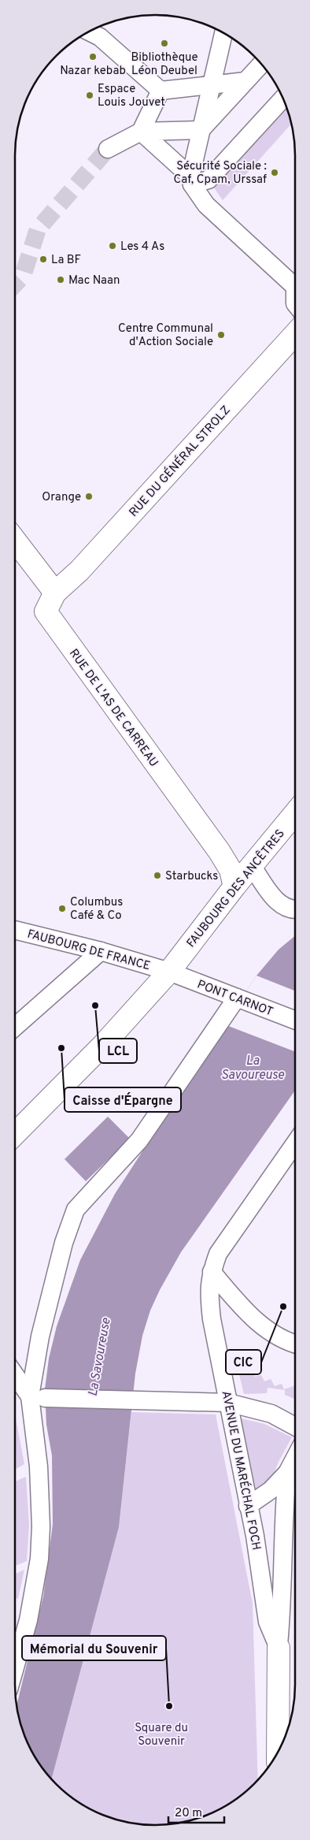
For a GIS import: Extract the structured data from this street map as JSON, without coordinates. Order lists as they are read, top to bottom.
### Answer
{
  "streets": {
    "street": [
      "RUE DU GÉNÉRAL STROLZ",
      "RUE DE L'AS DE CARREAU",
      "FAUBOURG DES ANCÊTRES",
      "FAUBOURG DE FRANCE",
      "PONT CARNOT",
      "AVENUE DU MARÉCHAL FOCH"
    ]
  },
  "crossings": [
    ["RUE DU GÉNÉRAL STROLZ", "RUE DE L'AS DE CARREAU"],
    ["RUE DE L'AS DE CARREAU", "FAUBOURG DES ANCÊTRES"],
    ["FAUBOURG DES ANCÊTRES", "FAUBOURG DE FRANCE"],
    ["FAUBOURG DES ANCÊTRES", "PONT CARNOT"],
    ["FAUBOURG DE FRANCE", "PONT CARNOT"]
  ],
  "water": ["La Savoureuse"],
  "parks": ["Square du Souvenir"],
  "places": [
    "Bibliothèque Léon Deubel",
    "Nazar kebab",
    "Espace Louis Jouvet",
    "Sécurité Sociale : Caf, Cpam, Urssaf",
    "Les 4 As",
    "La BF",
    "Mac Naan",
    "Centre Communal d'Action Sociale",
    "Orange",
    "Starbucks",
    "Columbus Café & Co",
    "LCL",
    "Caisse d'Épargne",
    "CIC",
    "Mémorial du Souvenir"
  ],
  "scale_bar": "20 m"
}
